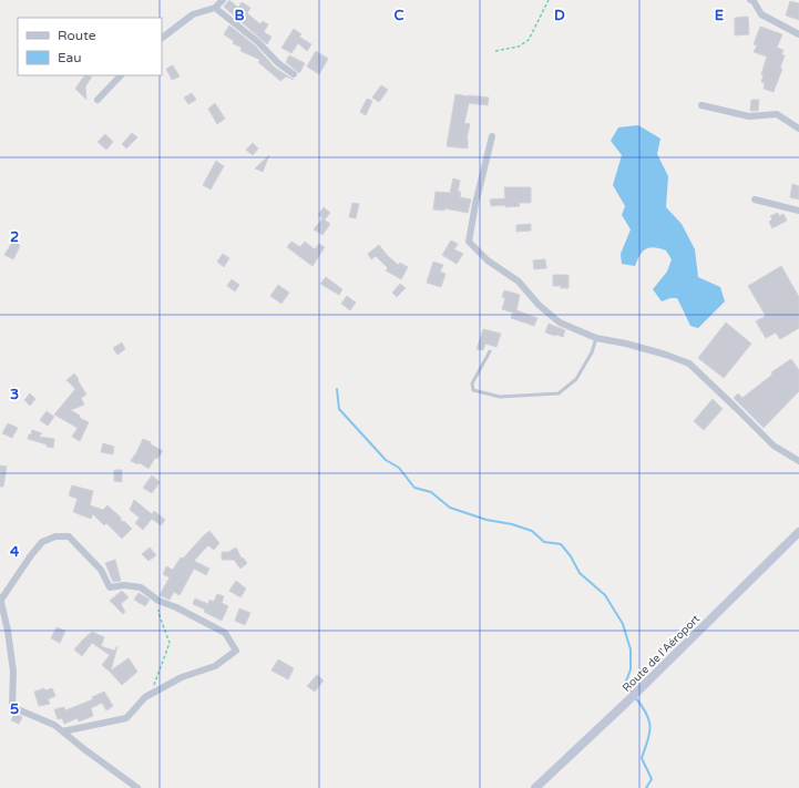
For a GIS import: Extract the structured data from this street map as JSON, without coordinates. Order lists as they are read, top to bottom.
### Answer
{
  "streets": {
    "main road": ["Route de l'Aéroport"]
  },
  "legend": ["Route", "Eau"],
  "grid": {
    "columns": [
      "B",
      "C",
      "D",
      "E"
    ],
    "rows": [
      "2",
      "3",
      "4",
      "5"
    ]
  }
}
